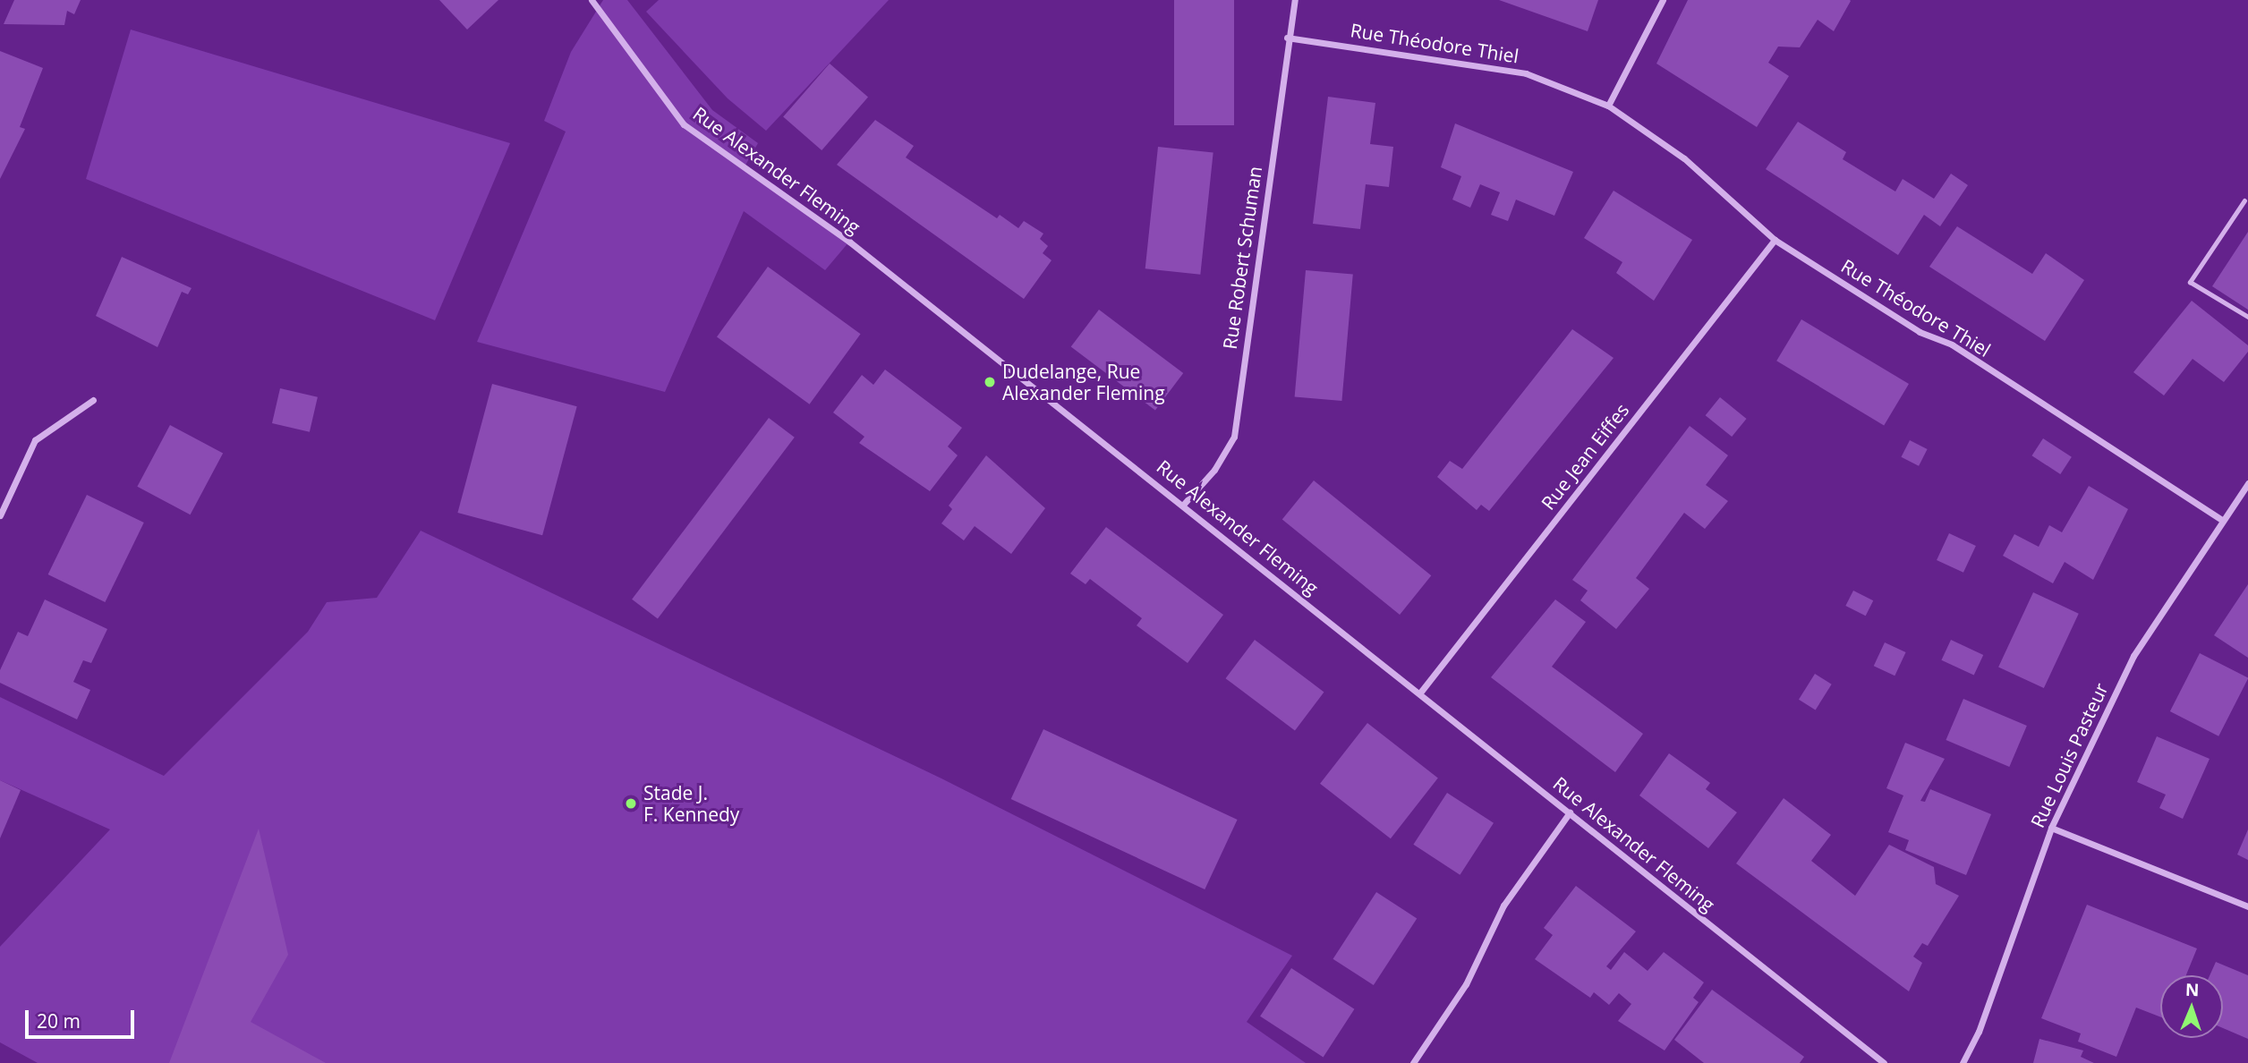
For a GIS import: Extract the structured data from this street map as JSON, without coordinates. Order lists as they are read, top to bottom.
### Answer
{
  "streets": {
    "street": [
      "Rue Théodore Thiel",
      "Rue Alexander Fleming",
      "Rue Robert Schuman",
      "Rue Jean Eiffes",
      "Rue Louis Pasteur"
    ]
  },
  "crossings": [
    ["Rue Théodore Thiel", "Rue Robert Schuman"],
    ["Rue Théodore Thiel", "Rue Jean Eiffes"],
    ["Rue Théodore Thiel", "Rue Louis Pasteur"],
    ["Rue Alexander Fleming", "Rue Robert Schuman"],
    ["Rue Alexander Fleming", "Rue Jean Eiffes"]
  ],
  "places": ["Dudelange, Rue Alexander Fleming", "Stade J. F. Kennedy"],
  "scale_bar": "20 m",
  "north": "top"
}
